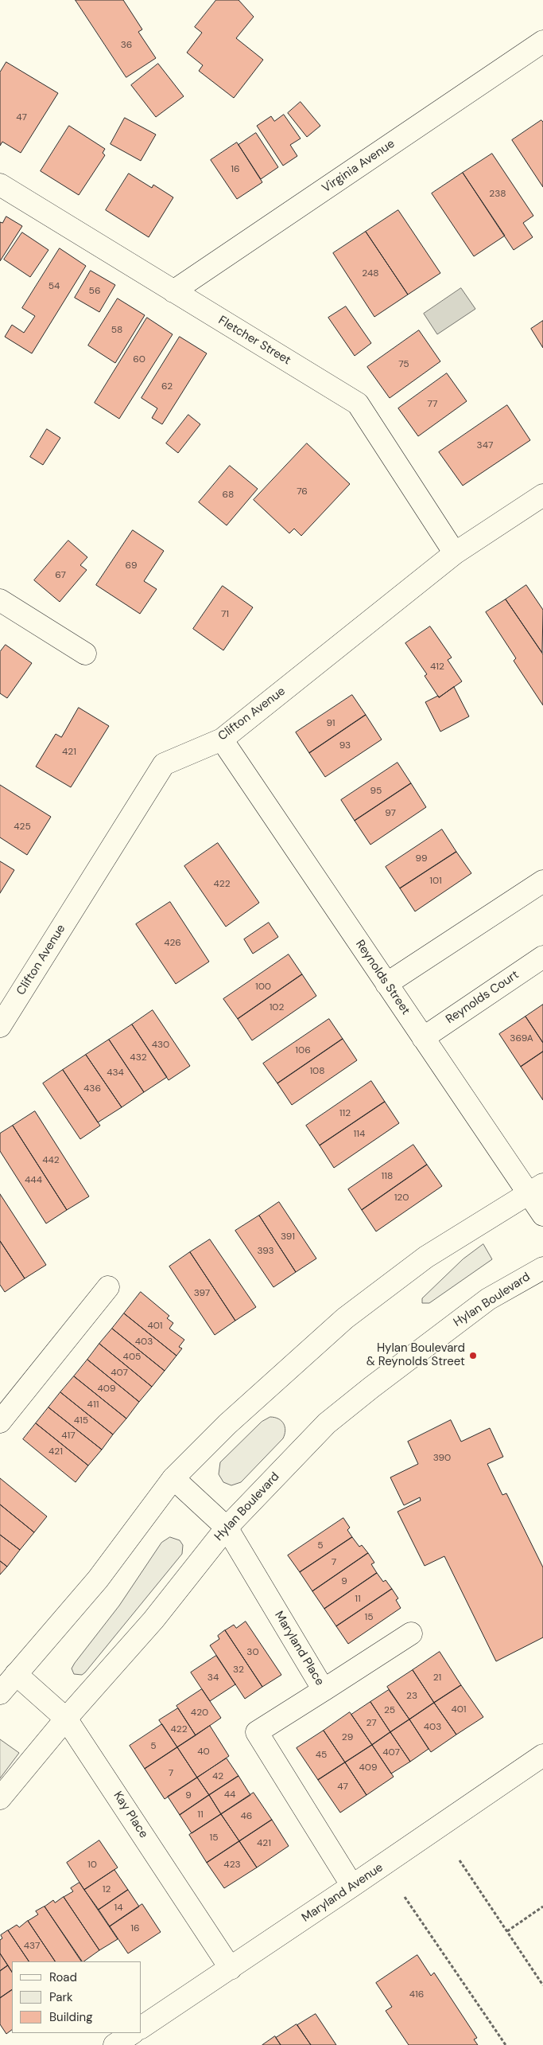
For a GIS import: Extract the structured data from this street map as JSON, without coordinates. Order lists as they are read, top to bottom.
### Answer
{
  "streets": {
    "street": [
      "Virginia Avenue",
      "Fletcher Street",
      "Clifton Avenue",
      "Reynolds Street",
      "Reynolds Court",
      "Hylan Boulevard",
      "Maryland Place",
      "Kay Place",
      "Maryland Avenue"
    ]
  },
  "crossings": [
    ["Virginia Avenue", "Fletcher Street"],
    ["Fletcher Street", "Clifton Avenue"],
    ["Clifton Avenue", "Reynolds Street"],
    ["Reynolds Street", "Reynolds Court"],
    ["Hylan Boulevard", "Maryland Place"],
    ["Hylan Boulevard", "Kay Place"],
    ["Maryland Place", "Maryland Avenue"],
    ["Kay Place", "Maryland Avenue"]
  ],
  "places": ["Hylan Boulevard & Reynolds Street"],
  "house_numbers": [
    "36",
    "47",
    "16",
    "238",
    "248",
    "54",
    "56",
    "58",
    "60",
    "75",
    "62",
    "77",
    "347",
    "76",
    "68",
    "69",
    "67",
    "71",
    "412",
    "91",
    "93",
    "421",
    "95",
    "97",
    "425",
    "99",
    "101",
    "422",
    "426",
    "100",
    "102",
    "369A",
    "430",
    "106",
    "432",
    "108",
    "434",
    "436",
    "112",
    "114",
    "442",
    "118",
    "444",
    "120",
    "391",
    "393",
    "397",
    "401",
    "403",
    "405",
    "407",
    "409",
    "411",
    "415",
    "417",
    "421",
    "390",
    "5",
    "7",
    "9",
    "11",
    "15",
    "30",
    "32",
    "34",
    "21",
    "23",
    "401",
    "25",
    "420",
    "27",
    "403",
    "422",
    "29",
    "5",
    "40",
    "407",
    "45",
    "409",
    "7",
    "42",
    "47",
    "44",
    "9",
    "11",
    "46",
    "15",
    "421",
    "10",
    "423",
    "12",
    "14",
    "16",
    "437",
    "416"
  ],
  "legend": ["Road", "Park", "Building"]
}
